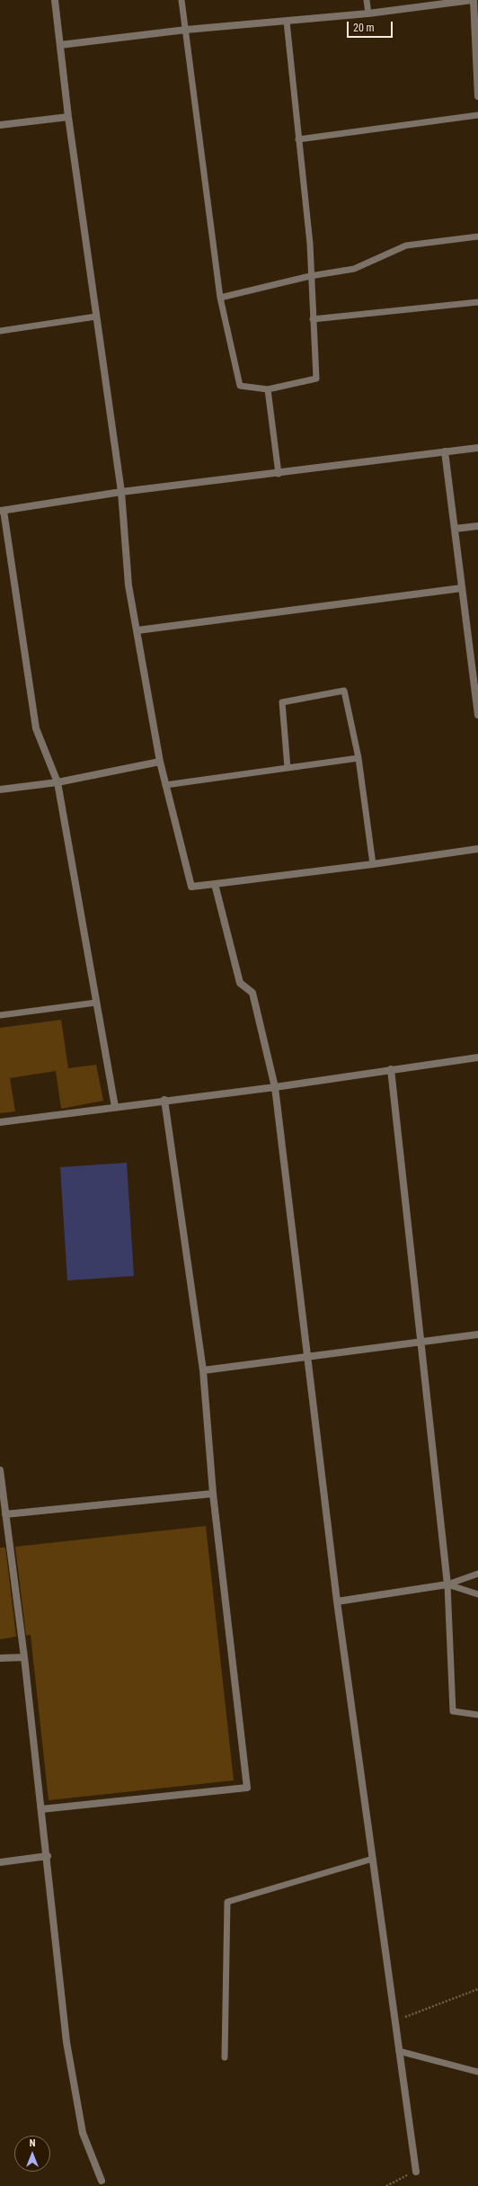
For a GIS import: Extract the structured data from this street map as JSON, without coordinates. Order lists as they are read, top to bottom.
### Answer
{
  "scale_bar": "20 m",
  "north": "top"
}
